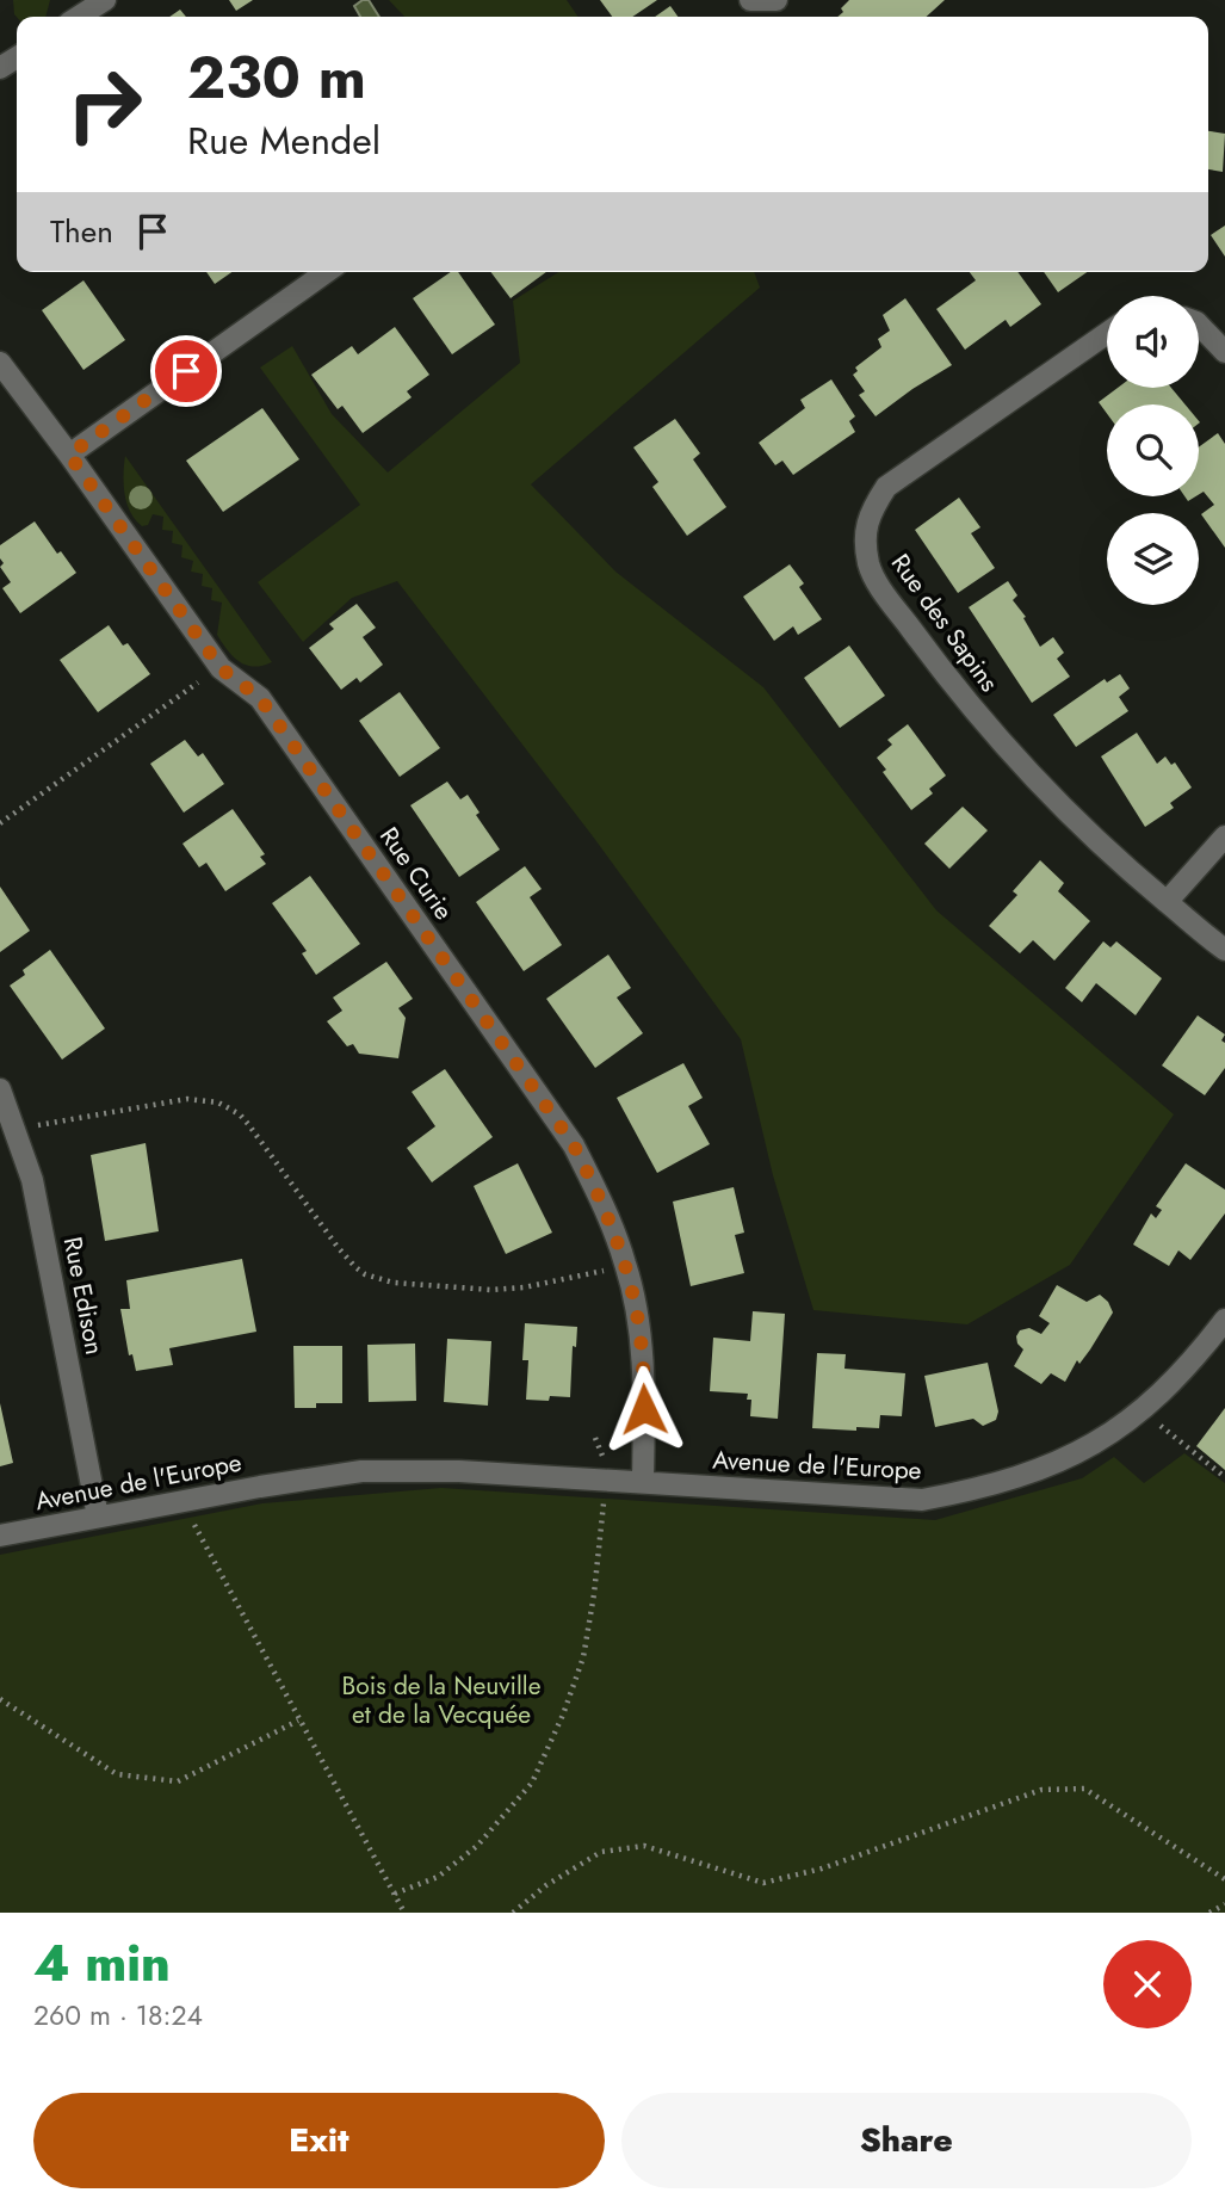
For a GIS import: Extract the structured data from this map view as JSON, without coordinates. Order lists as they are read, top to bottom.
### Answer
{
  "streets": {
    "street": [
      "Rue des Sapins",
      "Rue Curie",
      "Rue Edison",
      "Avenue de l'Europe"
    ]
  },
  "crossings": [
    ["Rue Curie", "Avenue de l'Europe"],
    ["Rue Edison", "Avenue de l'Europe"]
  ],
  "parks": ["Bois de la Neuville et de la Vecquée"],
  "page": {
    "turn": ["230 m", "Rue Mendel"],
    "then": "Then",
    "heading": ["4 min", "260 m · 18:24"],
    "buttons": ["Exit", "Share"]
  }
}
